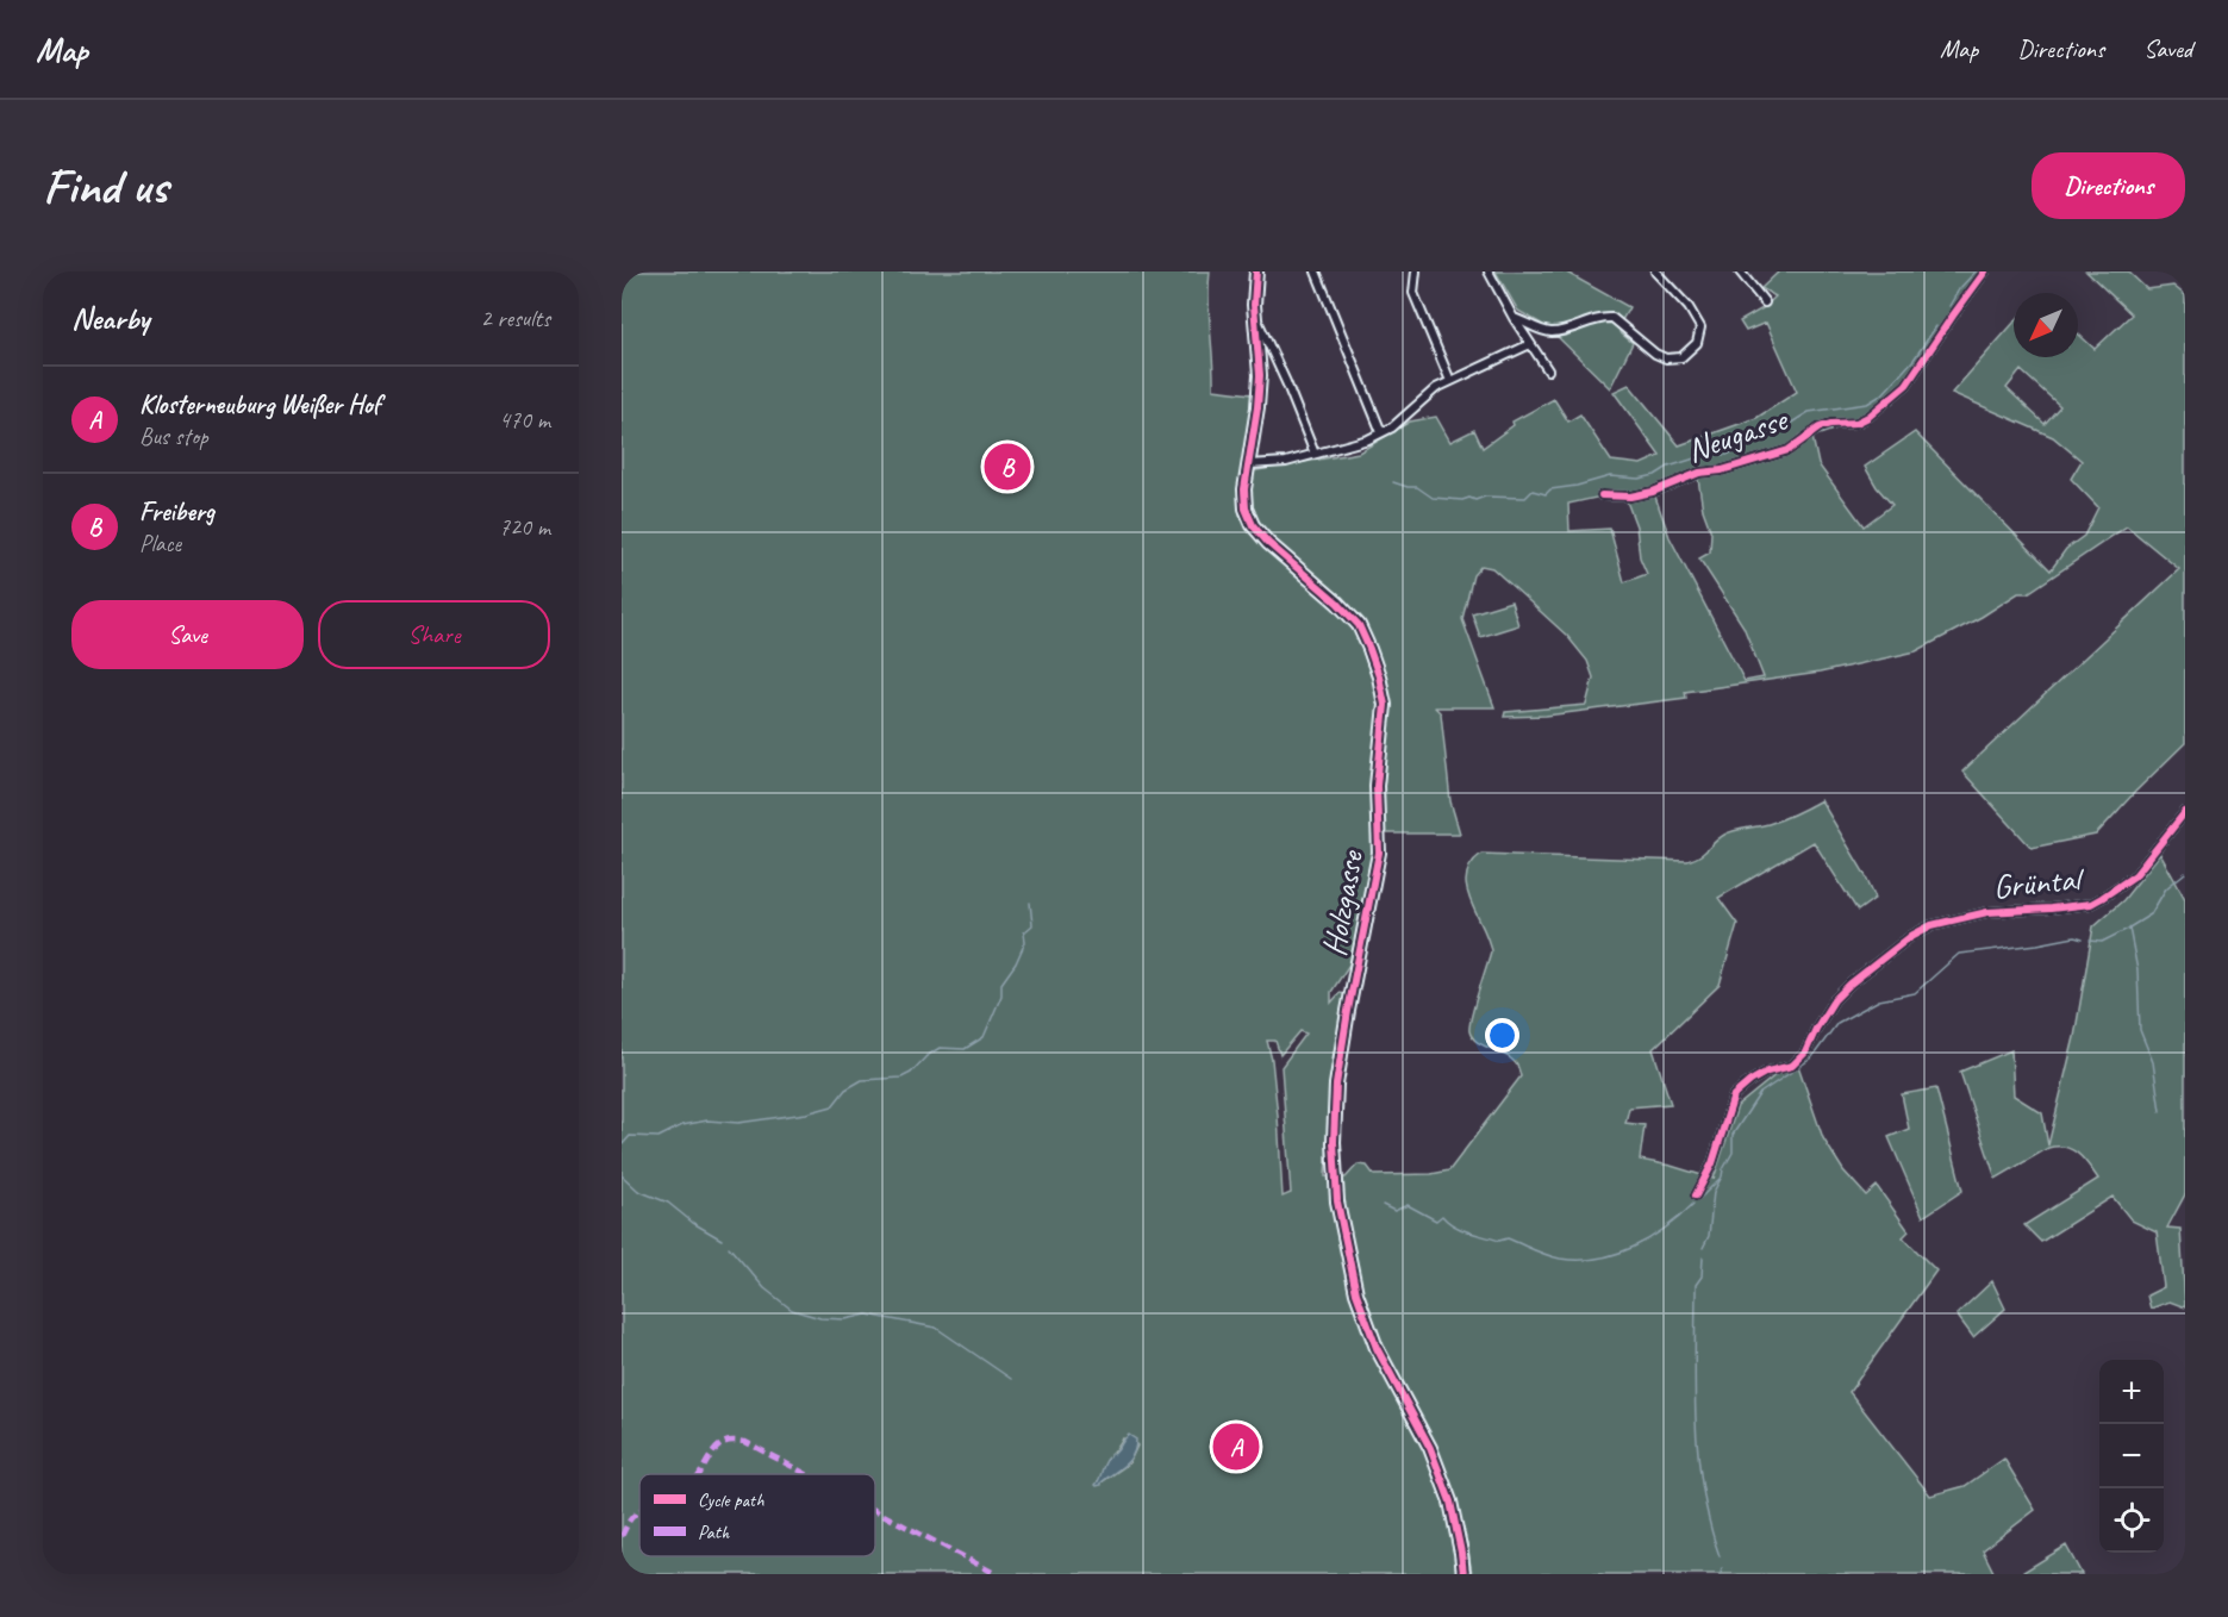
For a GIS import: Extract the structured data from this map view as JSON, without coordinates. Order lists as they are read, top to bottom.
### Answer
{
  "streets": {
    "street": ["Neugasse", "Grüntal", "Holzgasse"]
  },
  "legend": ["Cycle path", "Path"],
  "north": "bottom left",
  "page": {
    "header": "Map",
    "nav": ["Map", "Directions", "Saved"],
    "buttons": [
      "Directions",
      ["Save", "Share"]
    ],
    "title": "Find us",
    "heading": ["Nearby", "2 results"],
    "list": [
      {
        "mark": "A",
        "name": "Klosterneuburg Weißer Hof",
        "note": "Bus stop",
        "value": "470 m"
      },
      {
        "mark": "B",
        "name": "Freiberg",
        "note": "Place",
        "value": "720 m"
      }
    ],
    "pins": ["B", "A"],
    "map_buttons": ["+", "−"]
  }
}
